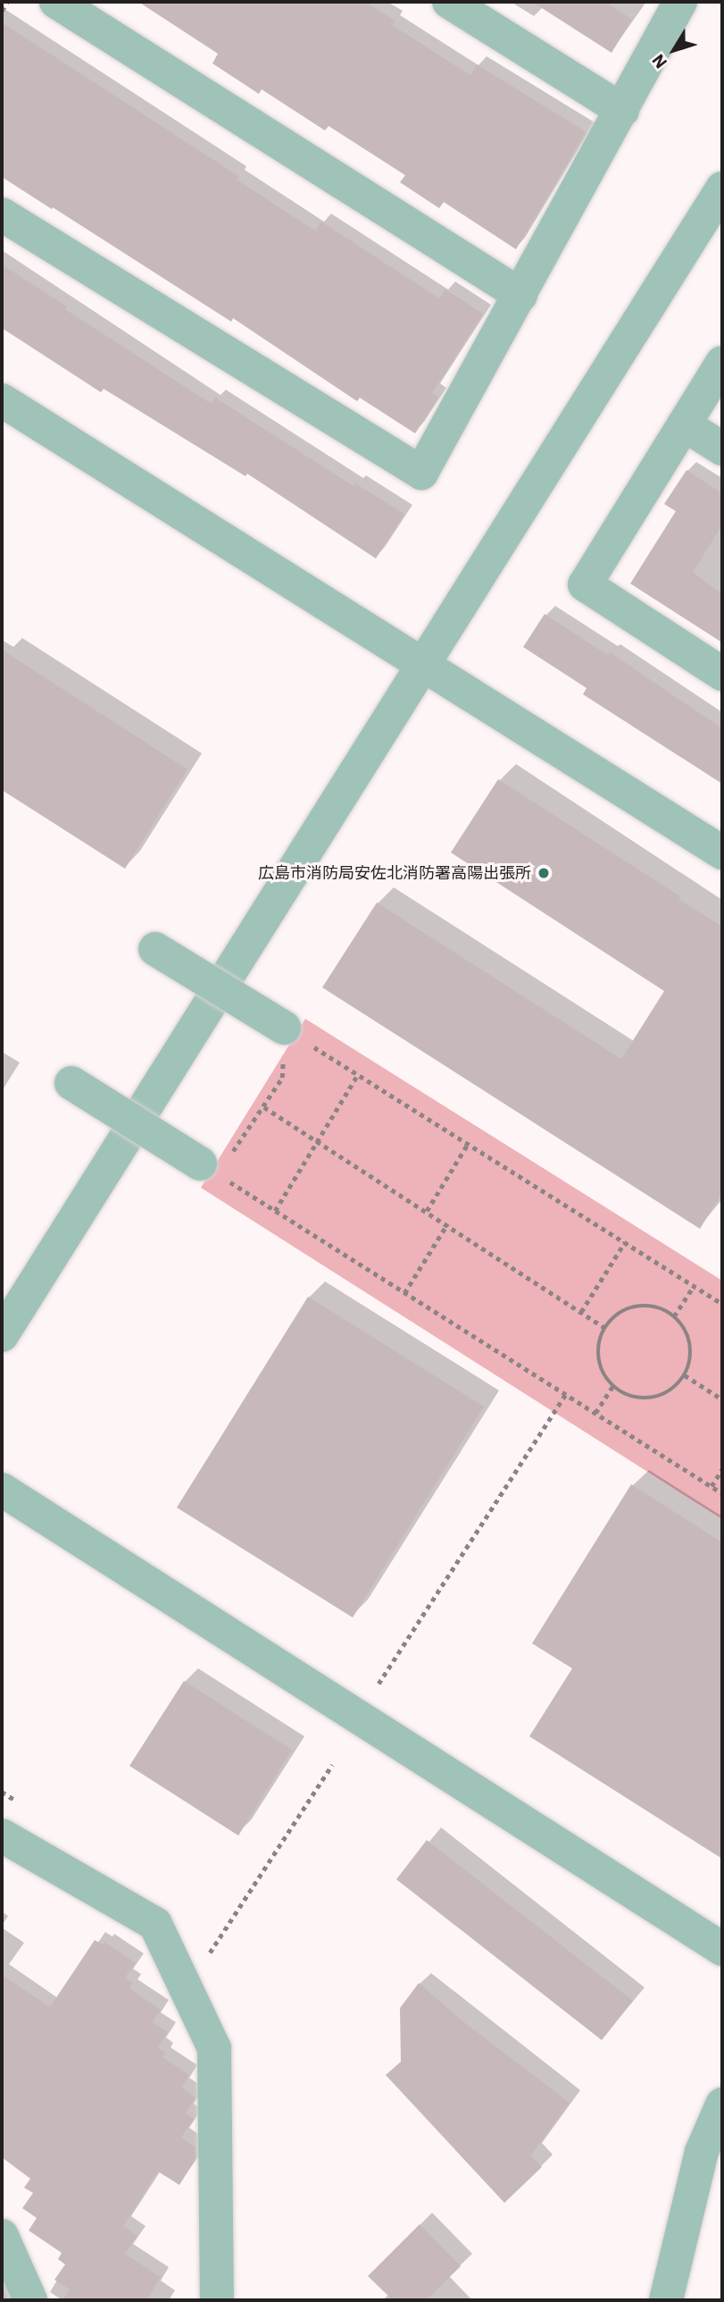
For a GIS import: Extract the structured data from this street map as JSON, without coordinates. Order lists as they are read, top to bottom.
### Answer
{
  "places": ["広島市消防局安佐北消防署高陽出張所"],
  "north": "bottom left"
}
